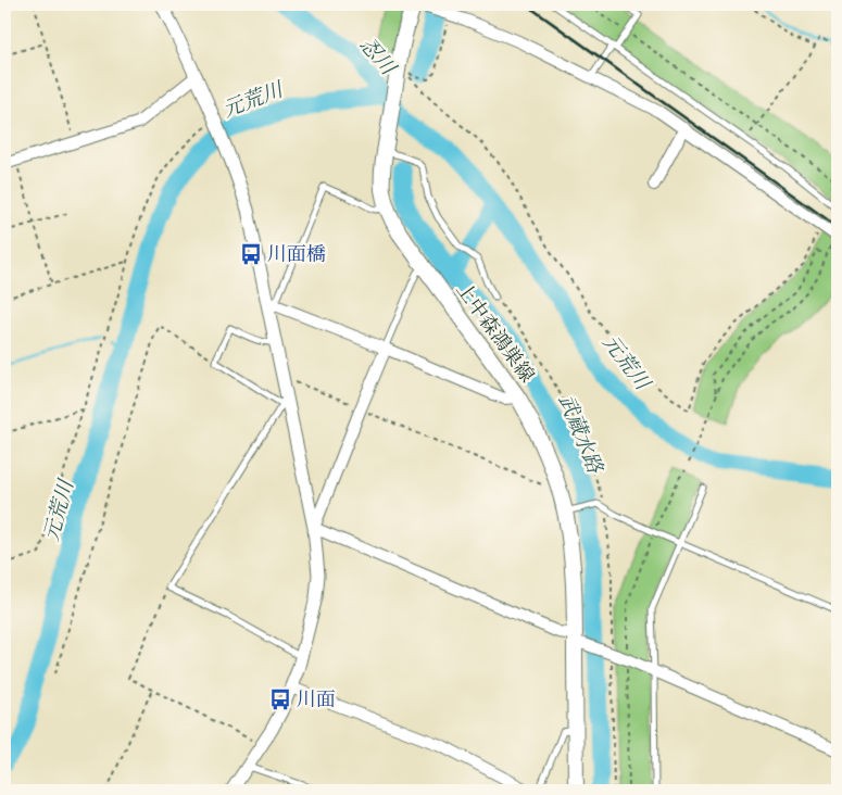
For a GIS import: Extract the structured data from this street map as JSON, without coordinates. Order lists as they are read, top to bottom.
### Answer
{
  "streets": {
    "main road": ["上中森鴻巣線"]
  },
  "water": ["忍川", "元荒川", "武蔵水路"],
  "places": {
    "bus stop": ["川面橋", "川面"]
  }
}
